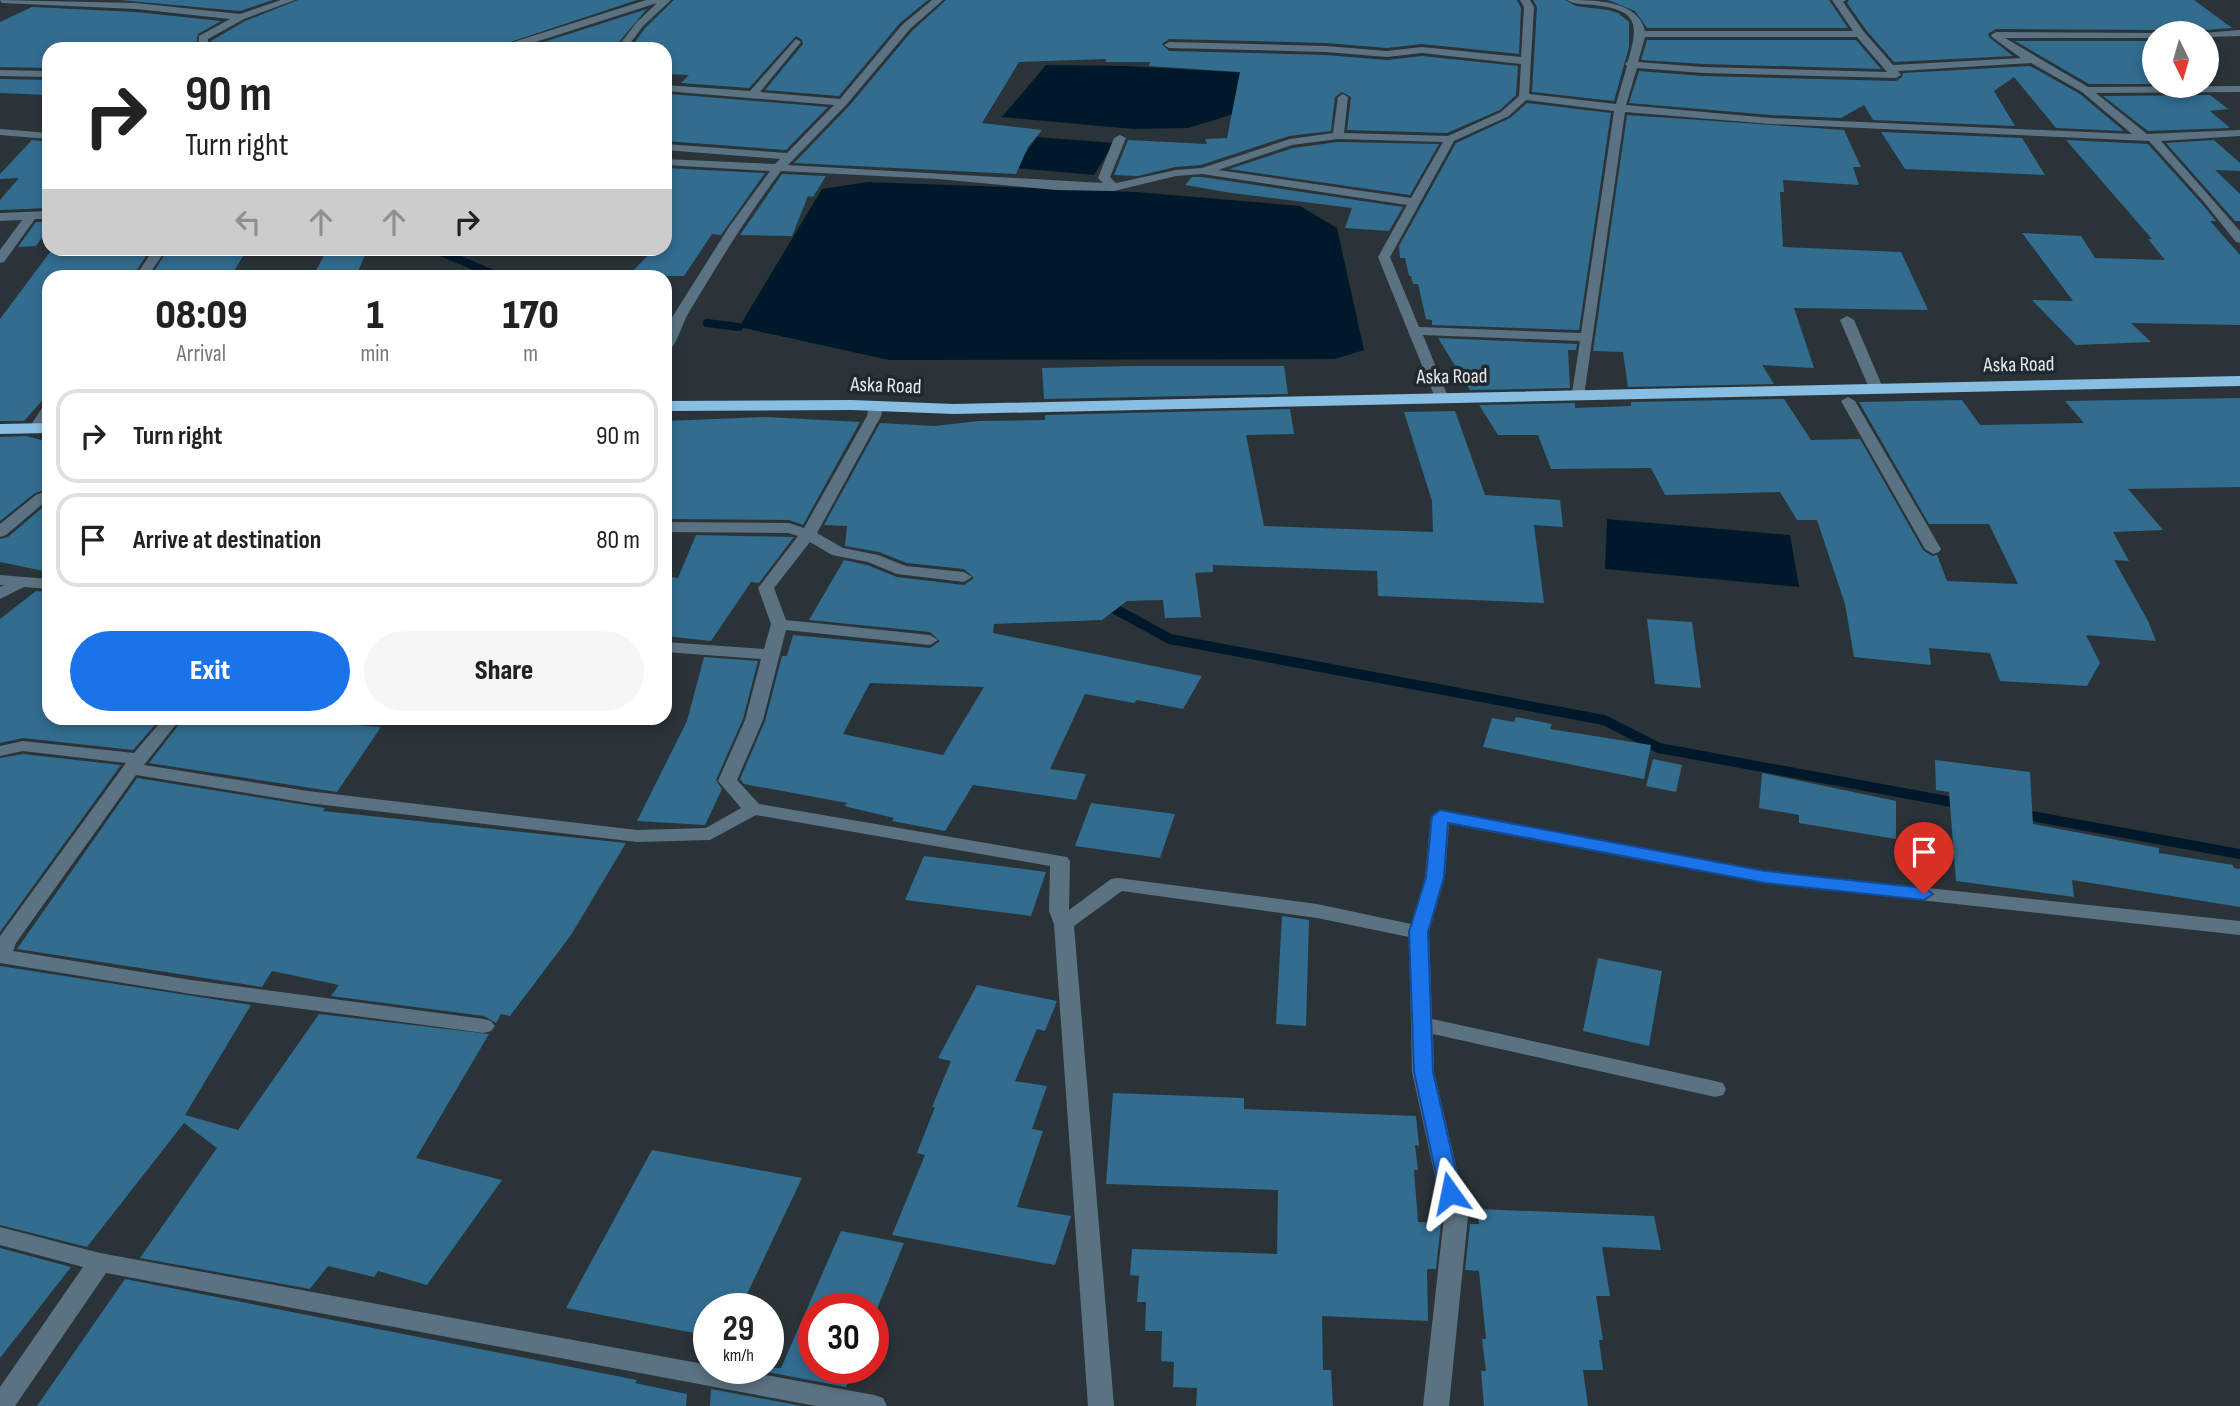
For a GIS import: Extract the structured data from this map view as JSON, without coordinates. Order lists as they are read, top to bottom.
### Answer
{
  "streets": {
    "highway": ["Aska Road"]
  },
  "north": "bottom",
  "page": {
    "turn": ["90 m", "Turn right"],
    "eta": [
      "08:09",
      "Arrival",
      "1",
      "min",
      "170",
      "m"
    ],
    "list": [
      {
        "name": "Turn right",
        "value": "90 m"
      },
      {
        "name": "Arrive at destination",
        "value": "80 m"
      }
    ],
    "buttons": ["Exit", "Share"],
    "speed": "29 km/h",
    "limit": "30"
  }
}
